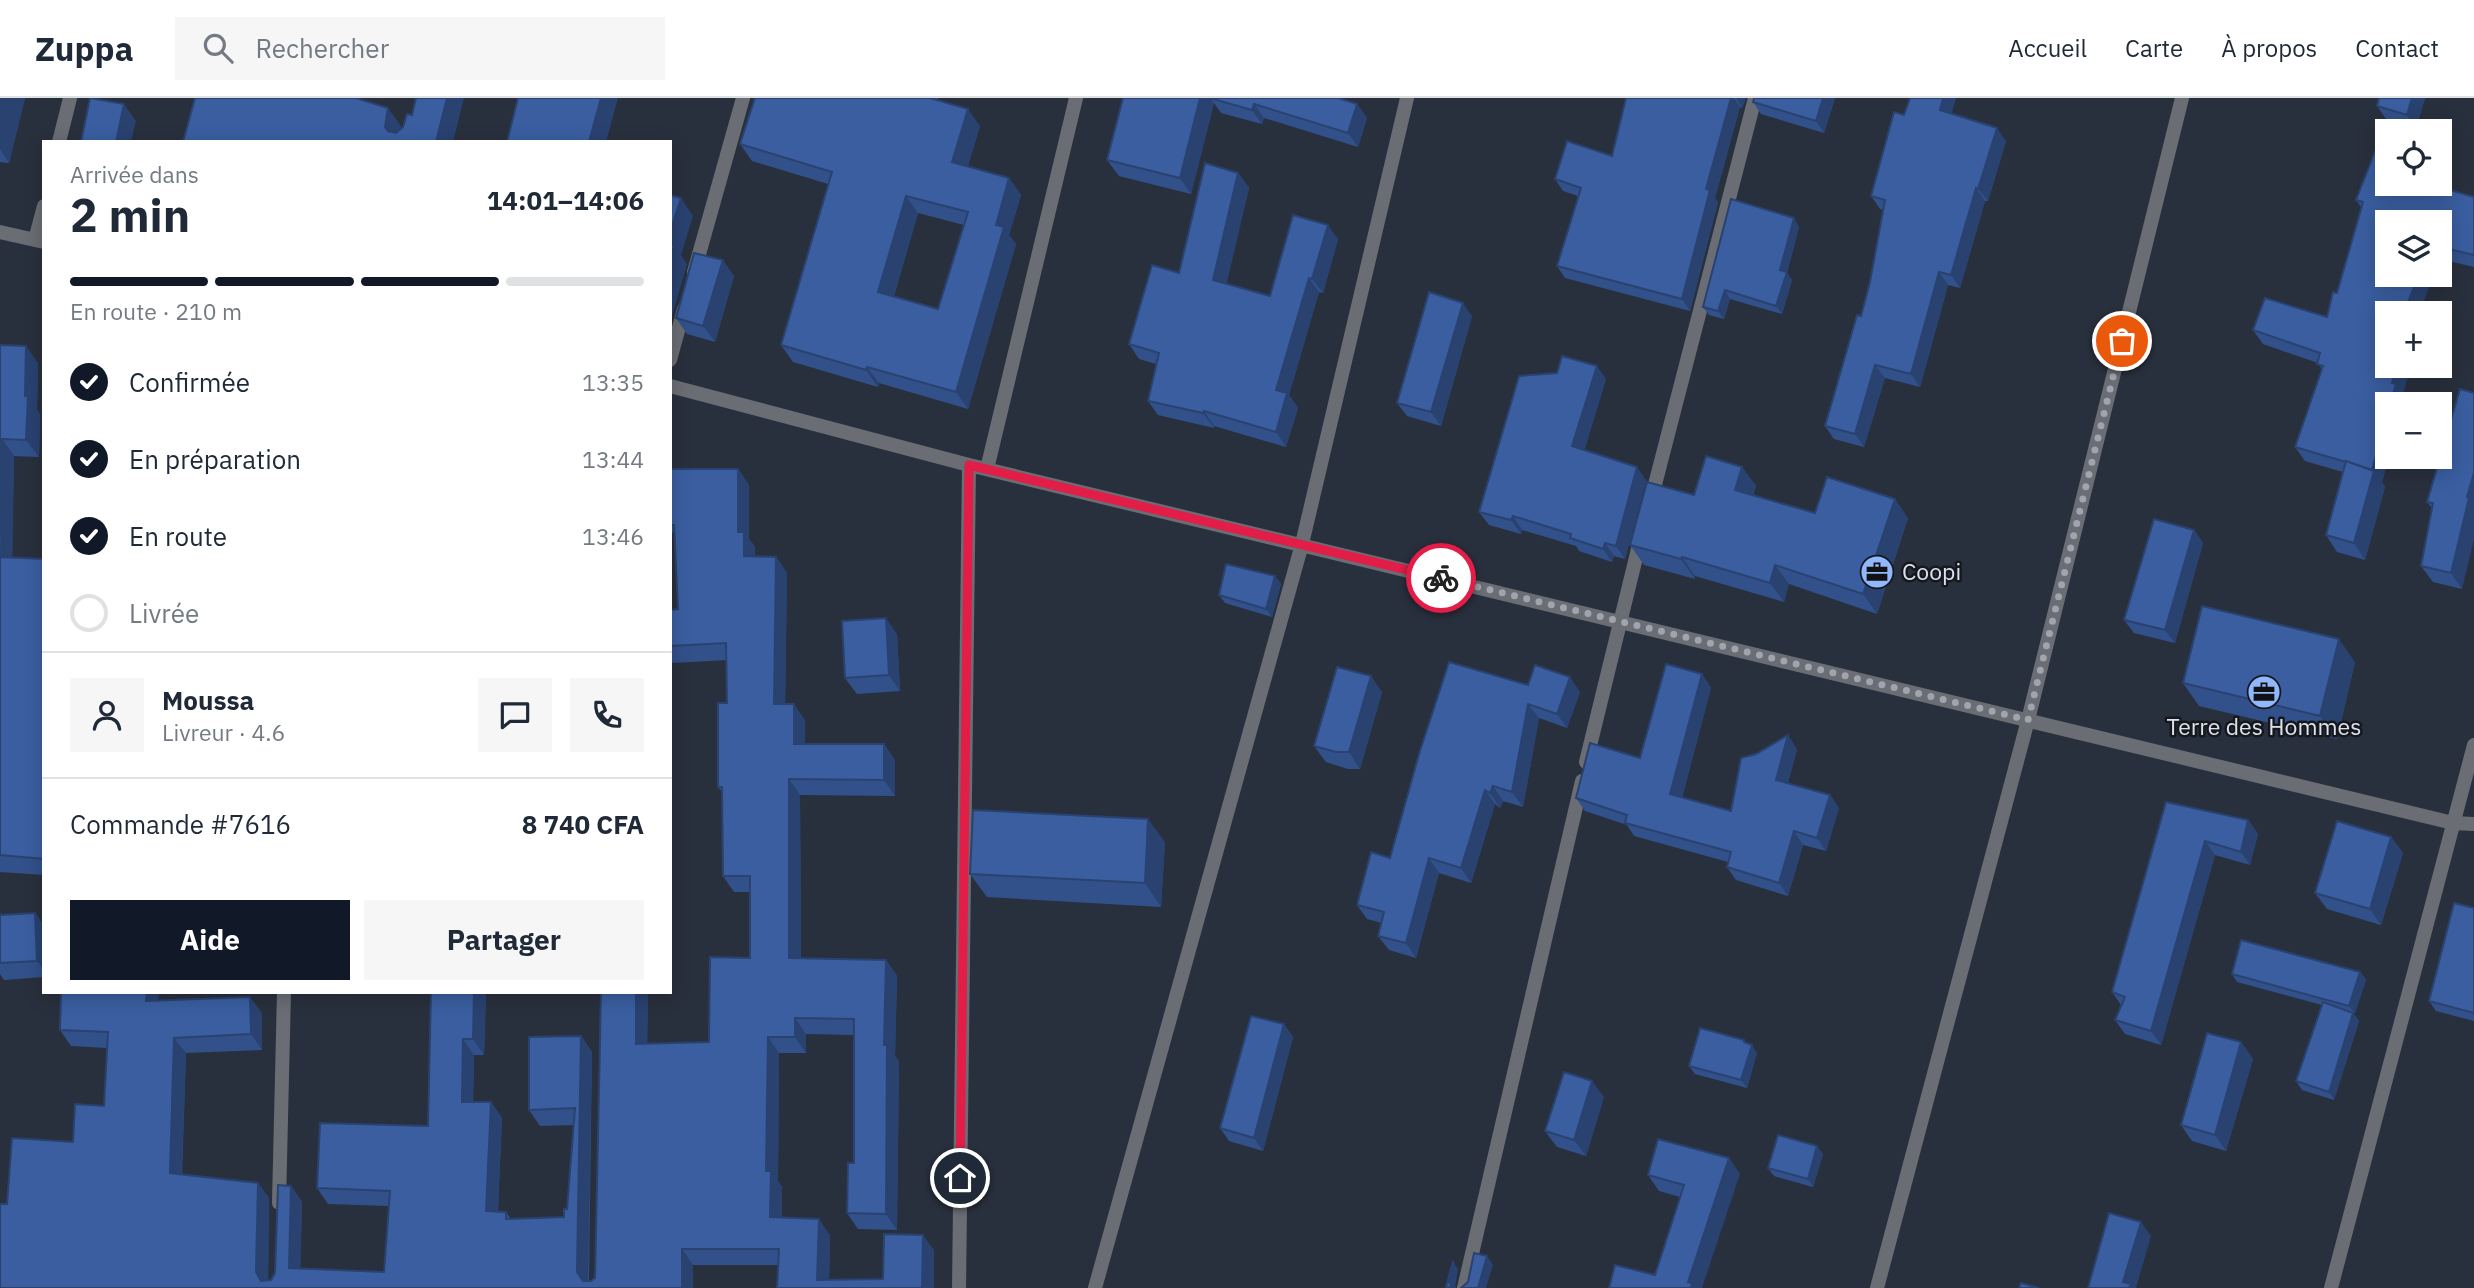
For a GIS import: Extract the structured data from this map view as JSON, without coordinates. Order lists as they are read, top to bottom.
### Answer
{
  "places": {
    "office": ["Coopi", "Terre des Hommes"]
  },
  "page": {
    "header": "Zuppa",
    "search": "Rechercher",
    "nav": [
      "Accueil",
      "Carte",
      "À propos",
      "Contact"
    ],
    "map_buttons": ["+", "−"],
    "heading": ["2 min", "Arrivée dans", "14:01–14:06"],
    "panel": [
      "Moussa",
      "Livreur · 4.6",
      "Commande #7616",
      "8 740 CFA"
    ],
    "bar": "En route · 210 m",
    "list": [
      ["Confirmée", "13:35"],
      ["En préparation", "13:44"],
      ["En route", "13:46"],
      "Livrée"
    ],
    "buttons": ["Aide", "Partager"]
  }
}
